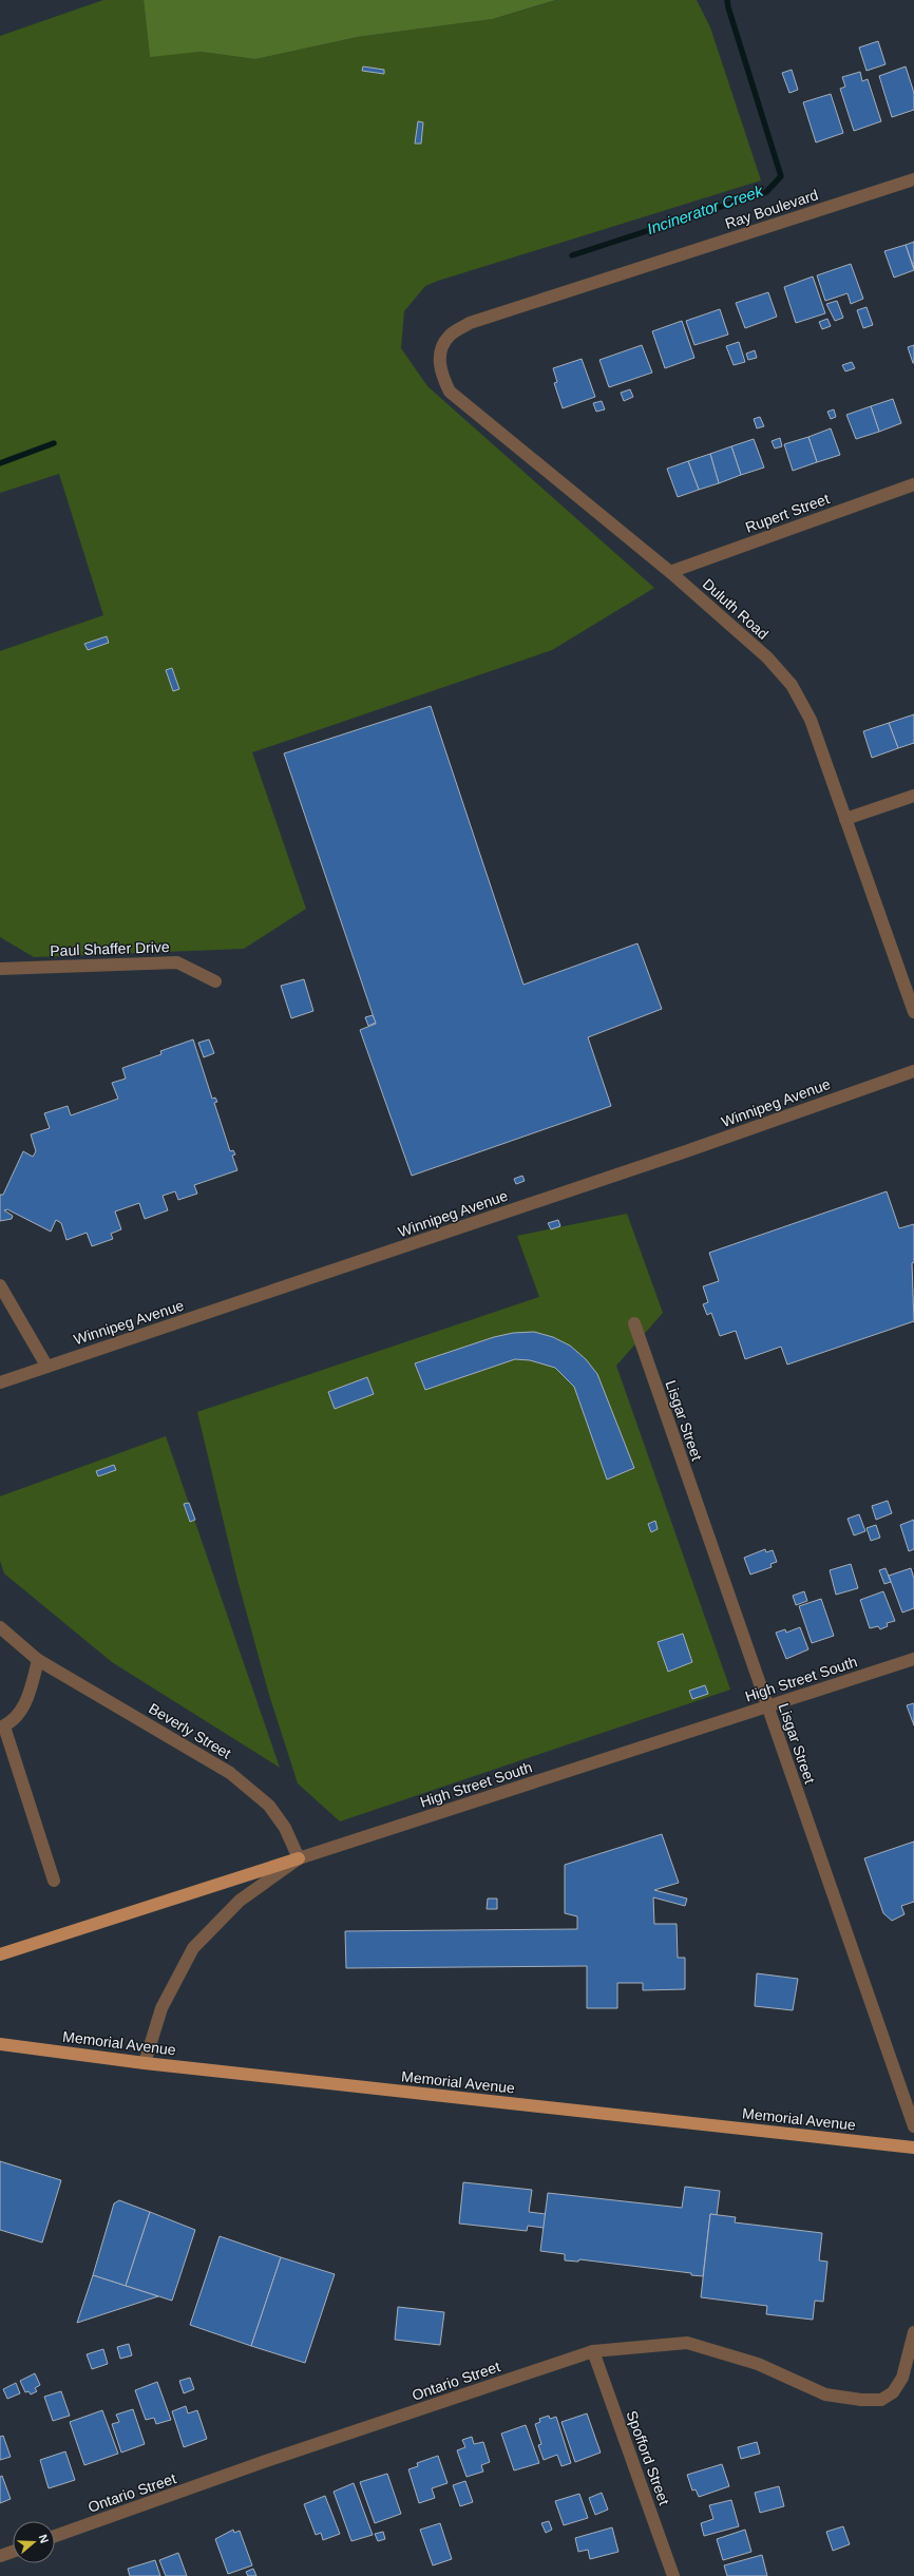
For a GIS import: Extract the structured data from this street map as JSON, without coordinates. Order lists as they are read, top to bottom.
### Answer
{
  "streets": {
    "main road": ["Memorial Avenue"],
    "street": [
      "Ray Boulevard",
      "Rupert Street",
      "Duluth Road",
      "Paul Shaffer Drive",
      "Winnipeg Avenue",
      "Lisgar Street",
      "High Street South",
      "Beverly Street",
      "Ontario Street",
      "Spofford Street"
    ]
  },
  "crossings": [
    ["Ray Boulevard", "Duluth Road"],
    ["Rupert Street", "Duluth Road"],
    ["Lisgar Street", "High Street South"],
    ["High Street South", "Beverly Street"],
    ["High Street South", "Memorial Avenue"],
    ["Ontario Street", "Spofford Street"]
  ],
  "water": ["Incinerator Creek"],
  "north": "right"
}
